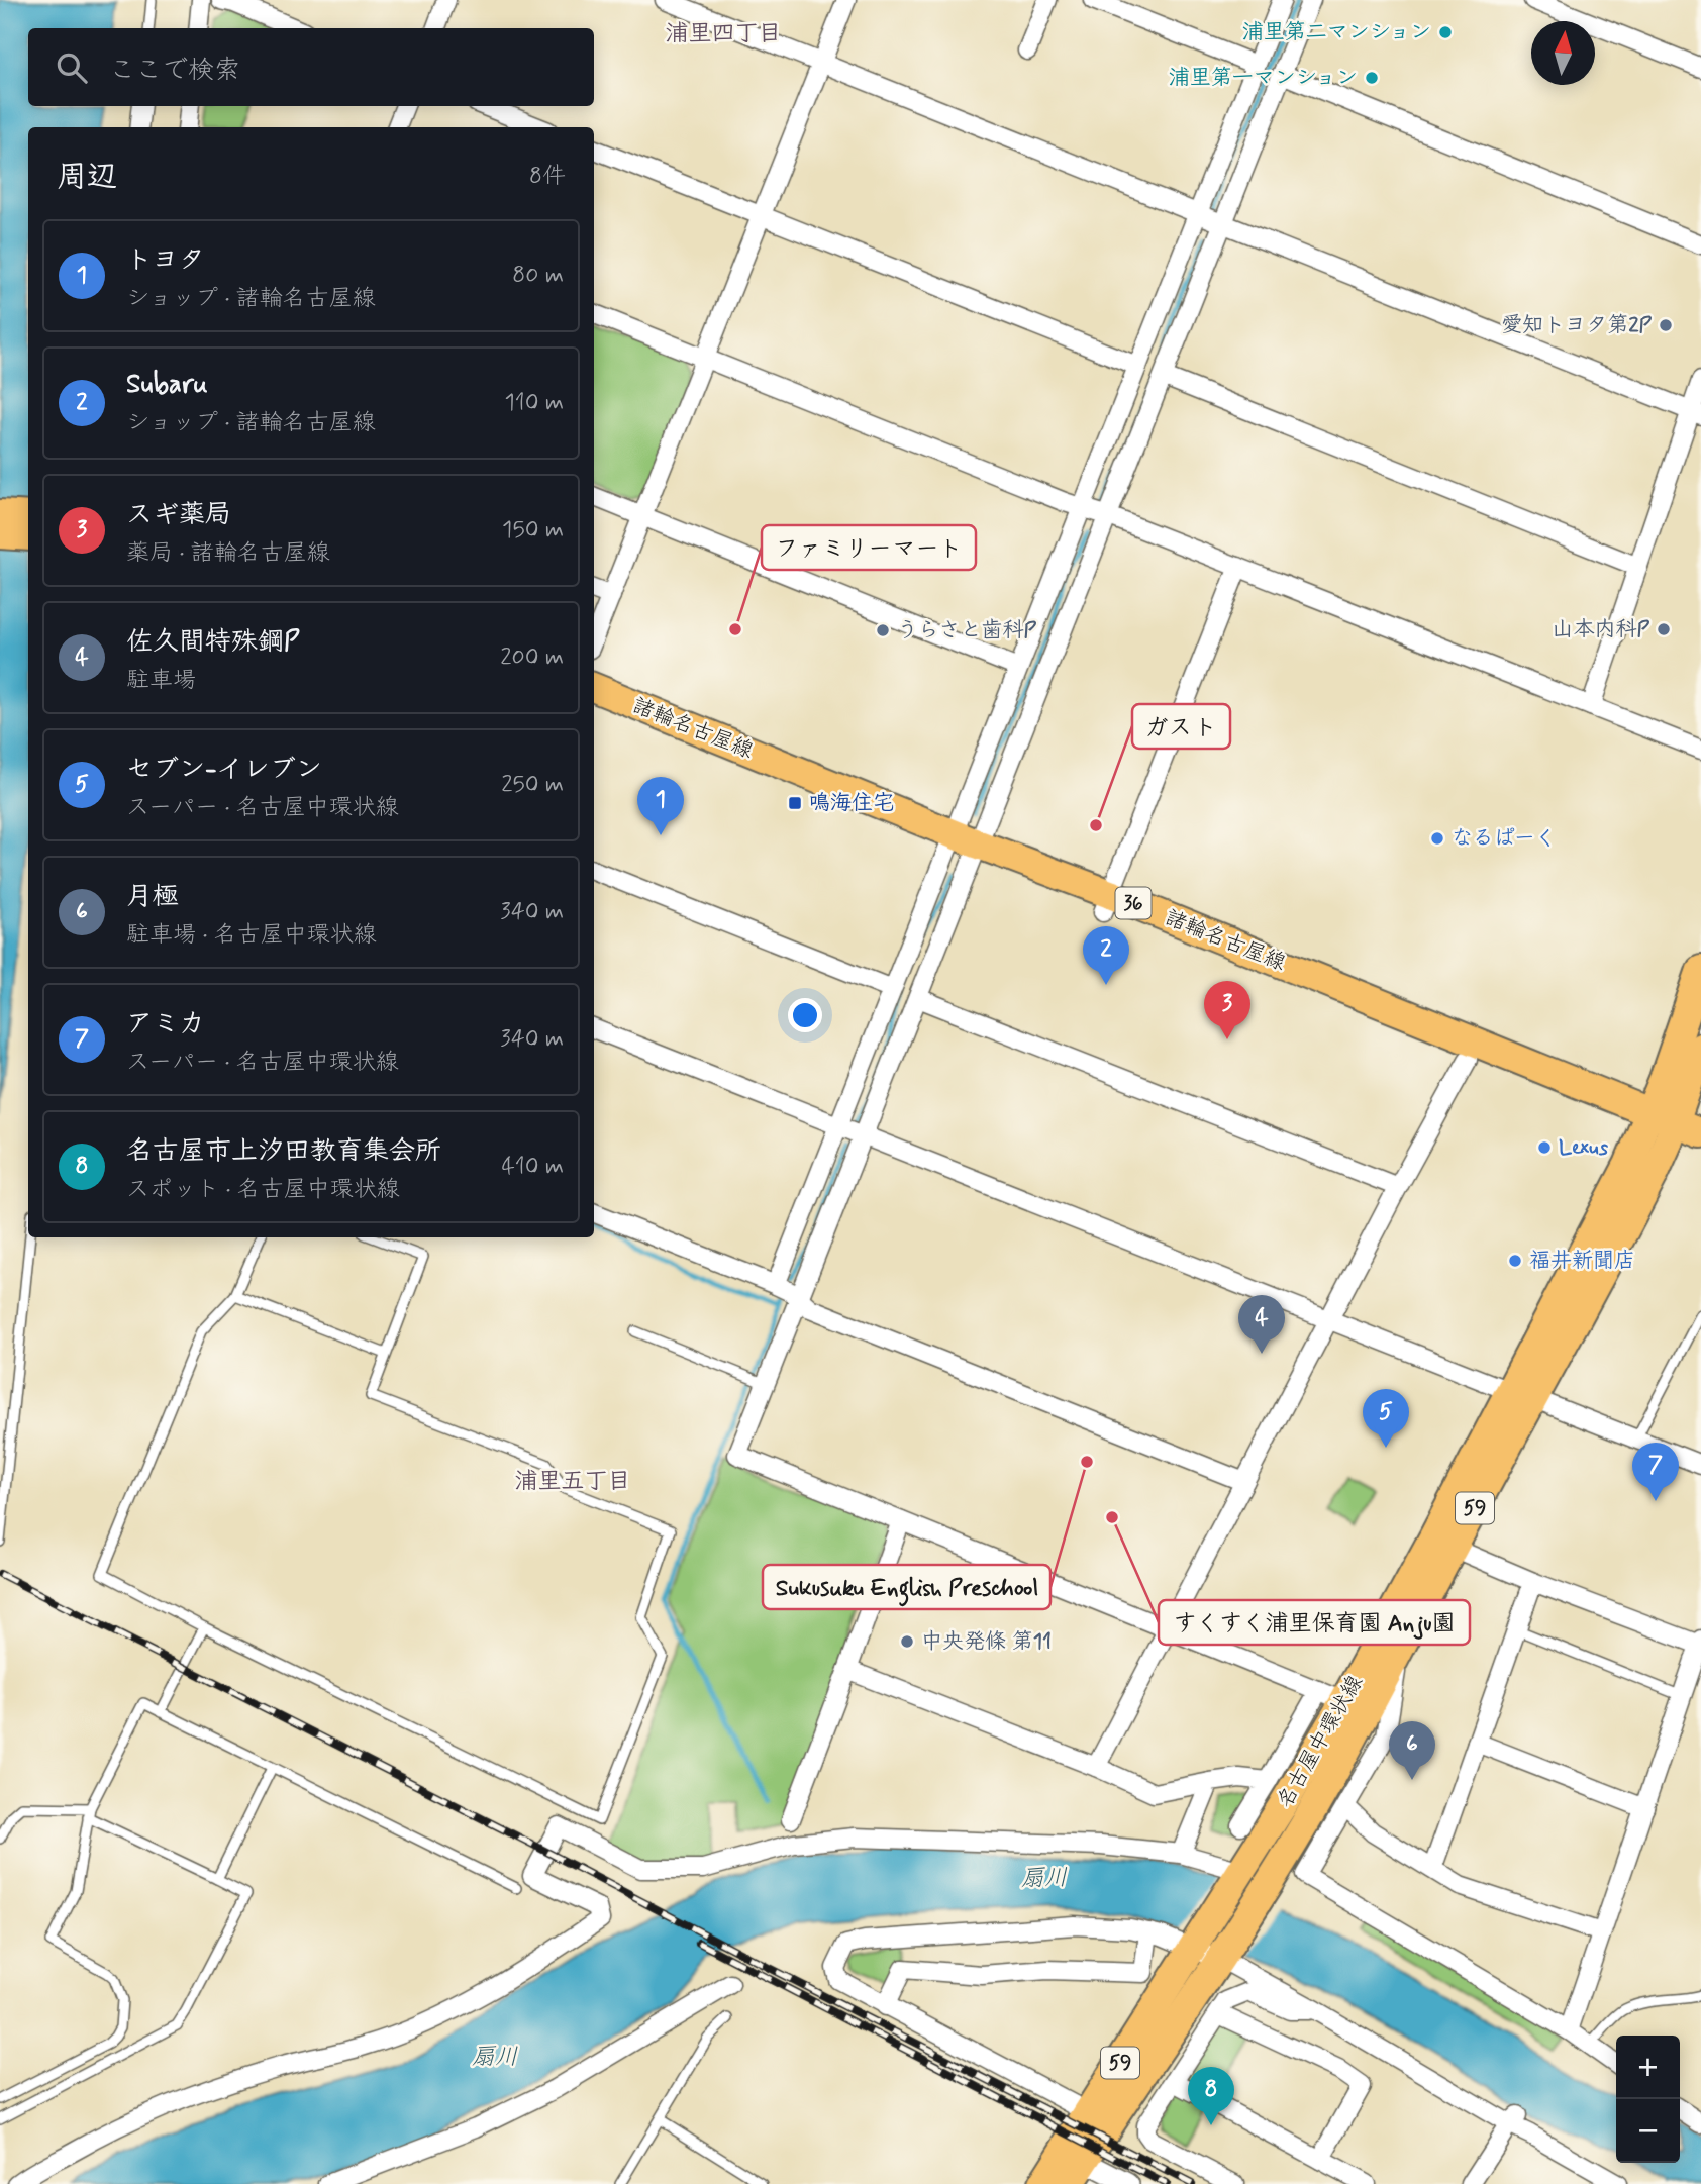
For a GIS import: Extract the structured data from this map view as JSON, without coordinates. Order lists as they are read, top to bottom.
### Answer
{
  "streets": {
    "main road": [
      "諸輪名古屋線",
      "36",
      "59",
      "名古屋中環状線"
    ]
  },
  "crossings": [
    ["諸輪名古屋線", "名古屋中環状線"]
  ],
  "districts": ["浦里四丁目", "浦里五丁目"],
  "water": ["扇川"],
  "places": {
    "other": [
      "浦里第二マンション",
      "浦里第一マンション",
      "愛知トヨタ第2P",
      "ファミリーマート",
      "山本内科P",
      "うらさと歯科P",
      "ガスト",
      "なるぱーく",
      "Lexus",
      "福井新聞店",
      "Sukusuku English Preschool",
      "すくすく浦里保育園 Anju園",
      "中央発條 第11"
    ],
    "transit": ["鳴海住宅"]
  },
  "north": "top",
  "page": {
    "search": "ここで検索",
    "heading": ["周辺", "8件"],
    "list": [
      {
        "mark": "1",
        "name": "トヨタ",
        "note": "ショップ · 諸輪名古屋線",
        "value": "80 m"
      },
      {
        "mark": "2",
        "name": "Subaru",
        "note": "ショップ · 諸輪名古屋線",
        "value": "110 m"
      },
      {
        "mark": "3",
        "name": "スギ薬局",
        "note": "薬局 · 諸輪名古屋線",
        "value": "150 m"
      },
      {
        "mark": "4",
        "name": "佐久間特殊鋼P",
        "note": "駐車場",
        "value": "200 m"
      },
      {
        "mark": "5",
        "name": "セブン-イレブン",
        "note": "スーパー · 名古屋中環状線",
        "value": "250 m"
      },
      {
        "mark": "6",
        "name": "月極",
        "note": "駐車場 · 名古屋中環状線",
        "value": "340 m"
      },
      {
        "mark": "7",
        "name": "アミカ",
        "note": "スーパー · 名古屋中環状線",
        "value": "340 m"
      },
      {
        "mark": "8",
        "name": "名古屋市上汐田教育集会所",
        "note": "スポット · 名古屋中環状線",
        "value": "410 m"
      }
    ],
    "pins": [
      "1",
      "2",
      "3",
      "4",
      "5",
      "7",
      "6",
      "8"
    ],
    "map_buttons": ["+", "−"]
  }
}
